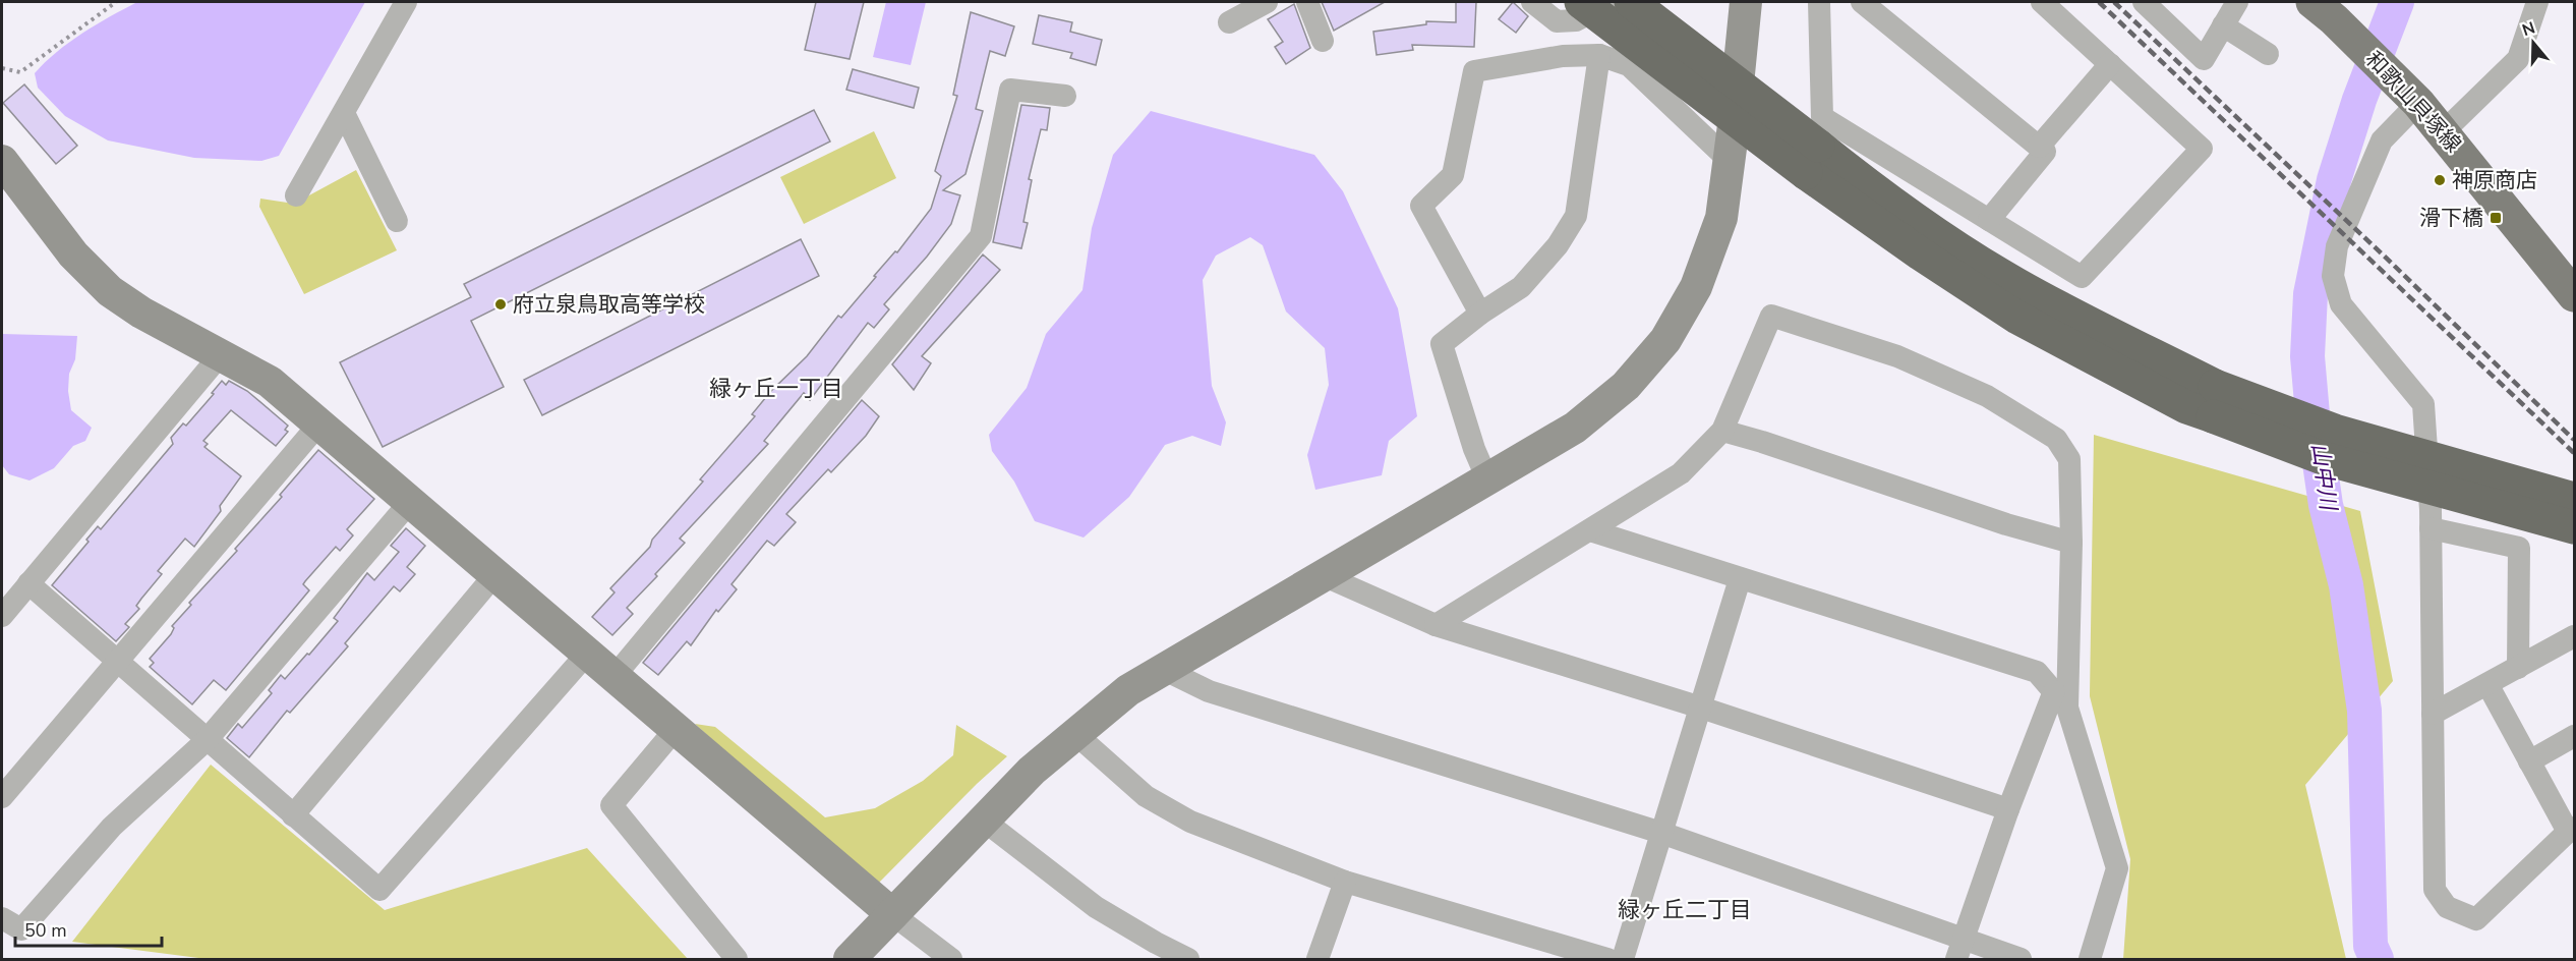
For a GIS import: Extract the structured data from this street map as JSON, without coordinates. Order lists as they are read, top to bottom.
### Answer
{
  "streets": {
    "main road": ["和歌山貝塚線"]
  },
  "districts": ["緑ヶ丘一丁目", "緑ヶ丘二丁目"],
  "water": ["山中川"],
  "places": {
    "other": ["神原商店", "府立泉鳥取高等学校"],
    "transit": ["滑下橋"]
  },
  "scale_bar": "50 m",
  "north": "top"
}
